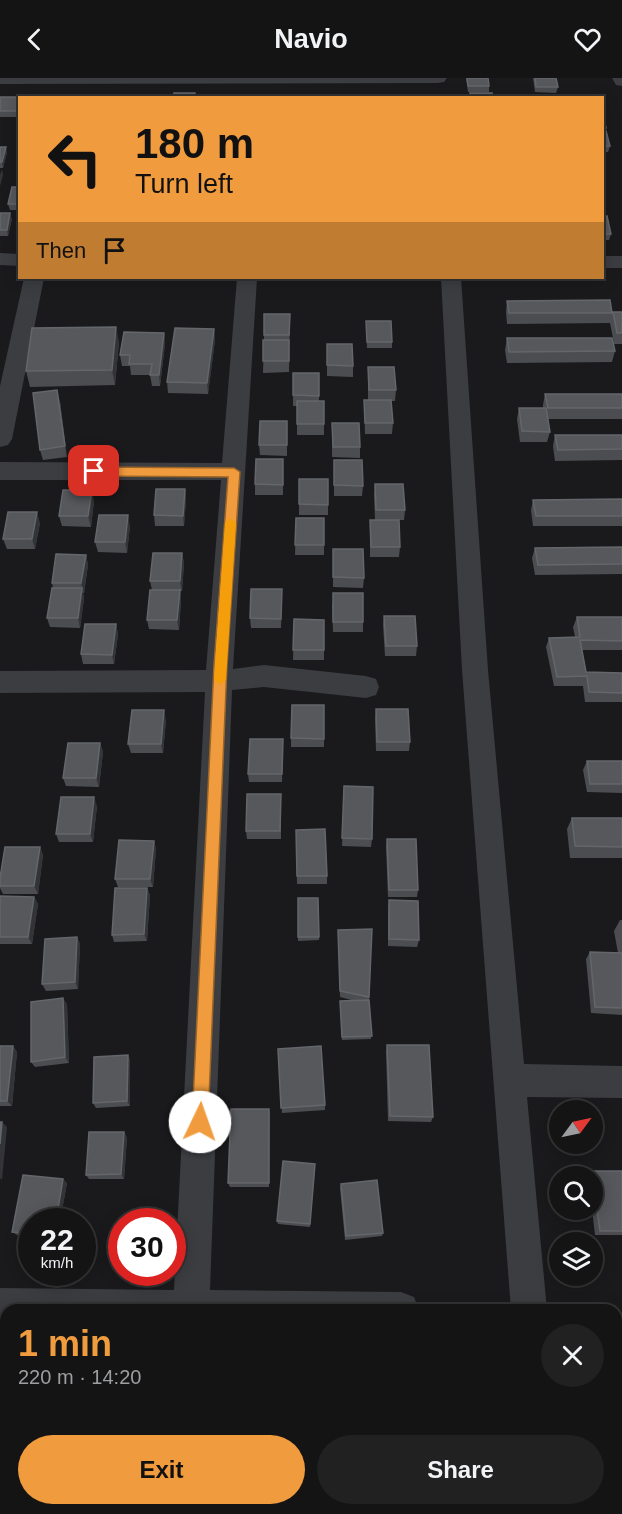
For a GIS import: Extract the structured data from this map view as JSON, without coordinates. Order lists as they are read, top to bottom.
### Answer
{
  "north": "top right",
  "page": {
    "header": "Navio",
    "turn": ["180 m", "Turn left"],
    "then": "Then",
    "speed": "22 km/h",
    "limit": "30",
    "heading": ["1 min", "220 m · 14:20"],
    "buttons": ["Exit", "Share"]
  }
}
